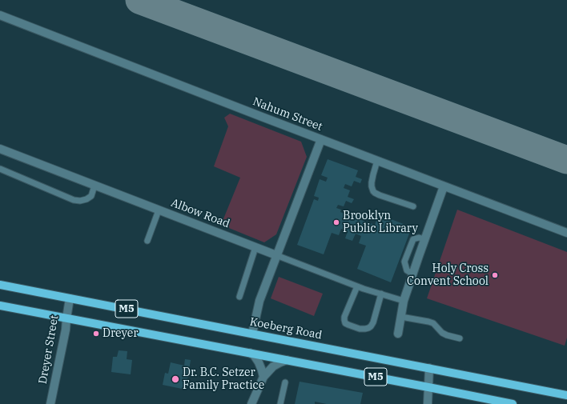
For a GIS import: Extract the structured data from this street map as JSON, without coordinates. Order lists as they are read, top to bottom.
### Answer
{
  "streets": {
    "main road": ["M5", "Koeberg Road"],
    "street": ["Nahum Street", "Albow Road", "Dreyer Street"]
  },
  "crossings": [
    ["M5", "Dreyer Street"],
    ["Koeberg Road", "Dreyer Street"]
  ],
  "places": [
    "Brooklyn Public Library",
    "Holy Cross Convent School",
    "Dreyer",
    "Dr. B.C. Setzer Family Practice"
  ]
}
